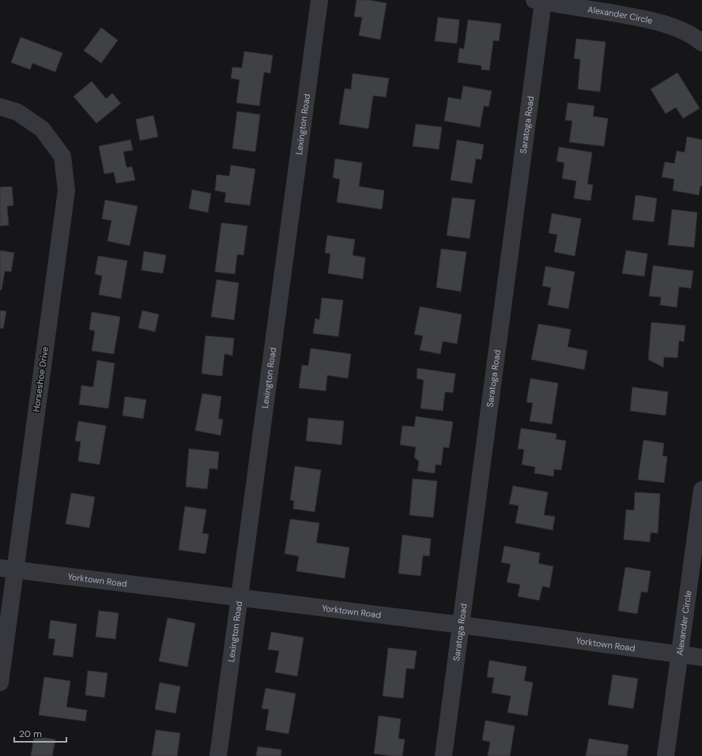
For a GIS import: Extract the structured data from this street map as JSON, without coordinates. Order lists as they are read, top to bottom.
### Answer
{
  "streets": {
    "street": [
      "Alexander Circle",
      "Lexington Road",
      "Saratoga Road",
      "Horseshoe Drive",
      "Yorktown Road"
    ]
  },
  "crossings": [
    ["Alexander Circle", "Saratoga Road"],
    ["Alexander Circle", "Yorktown Road"],
    ["Lexington Road", "Yorktown Road"],
    ["Saratoga Road", "Yorktown Road"],
    ["Horseshoe Drive", "Yorktown Road"]
  ],
  "scale_bar": "20 m"
}
